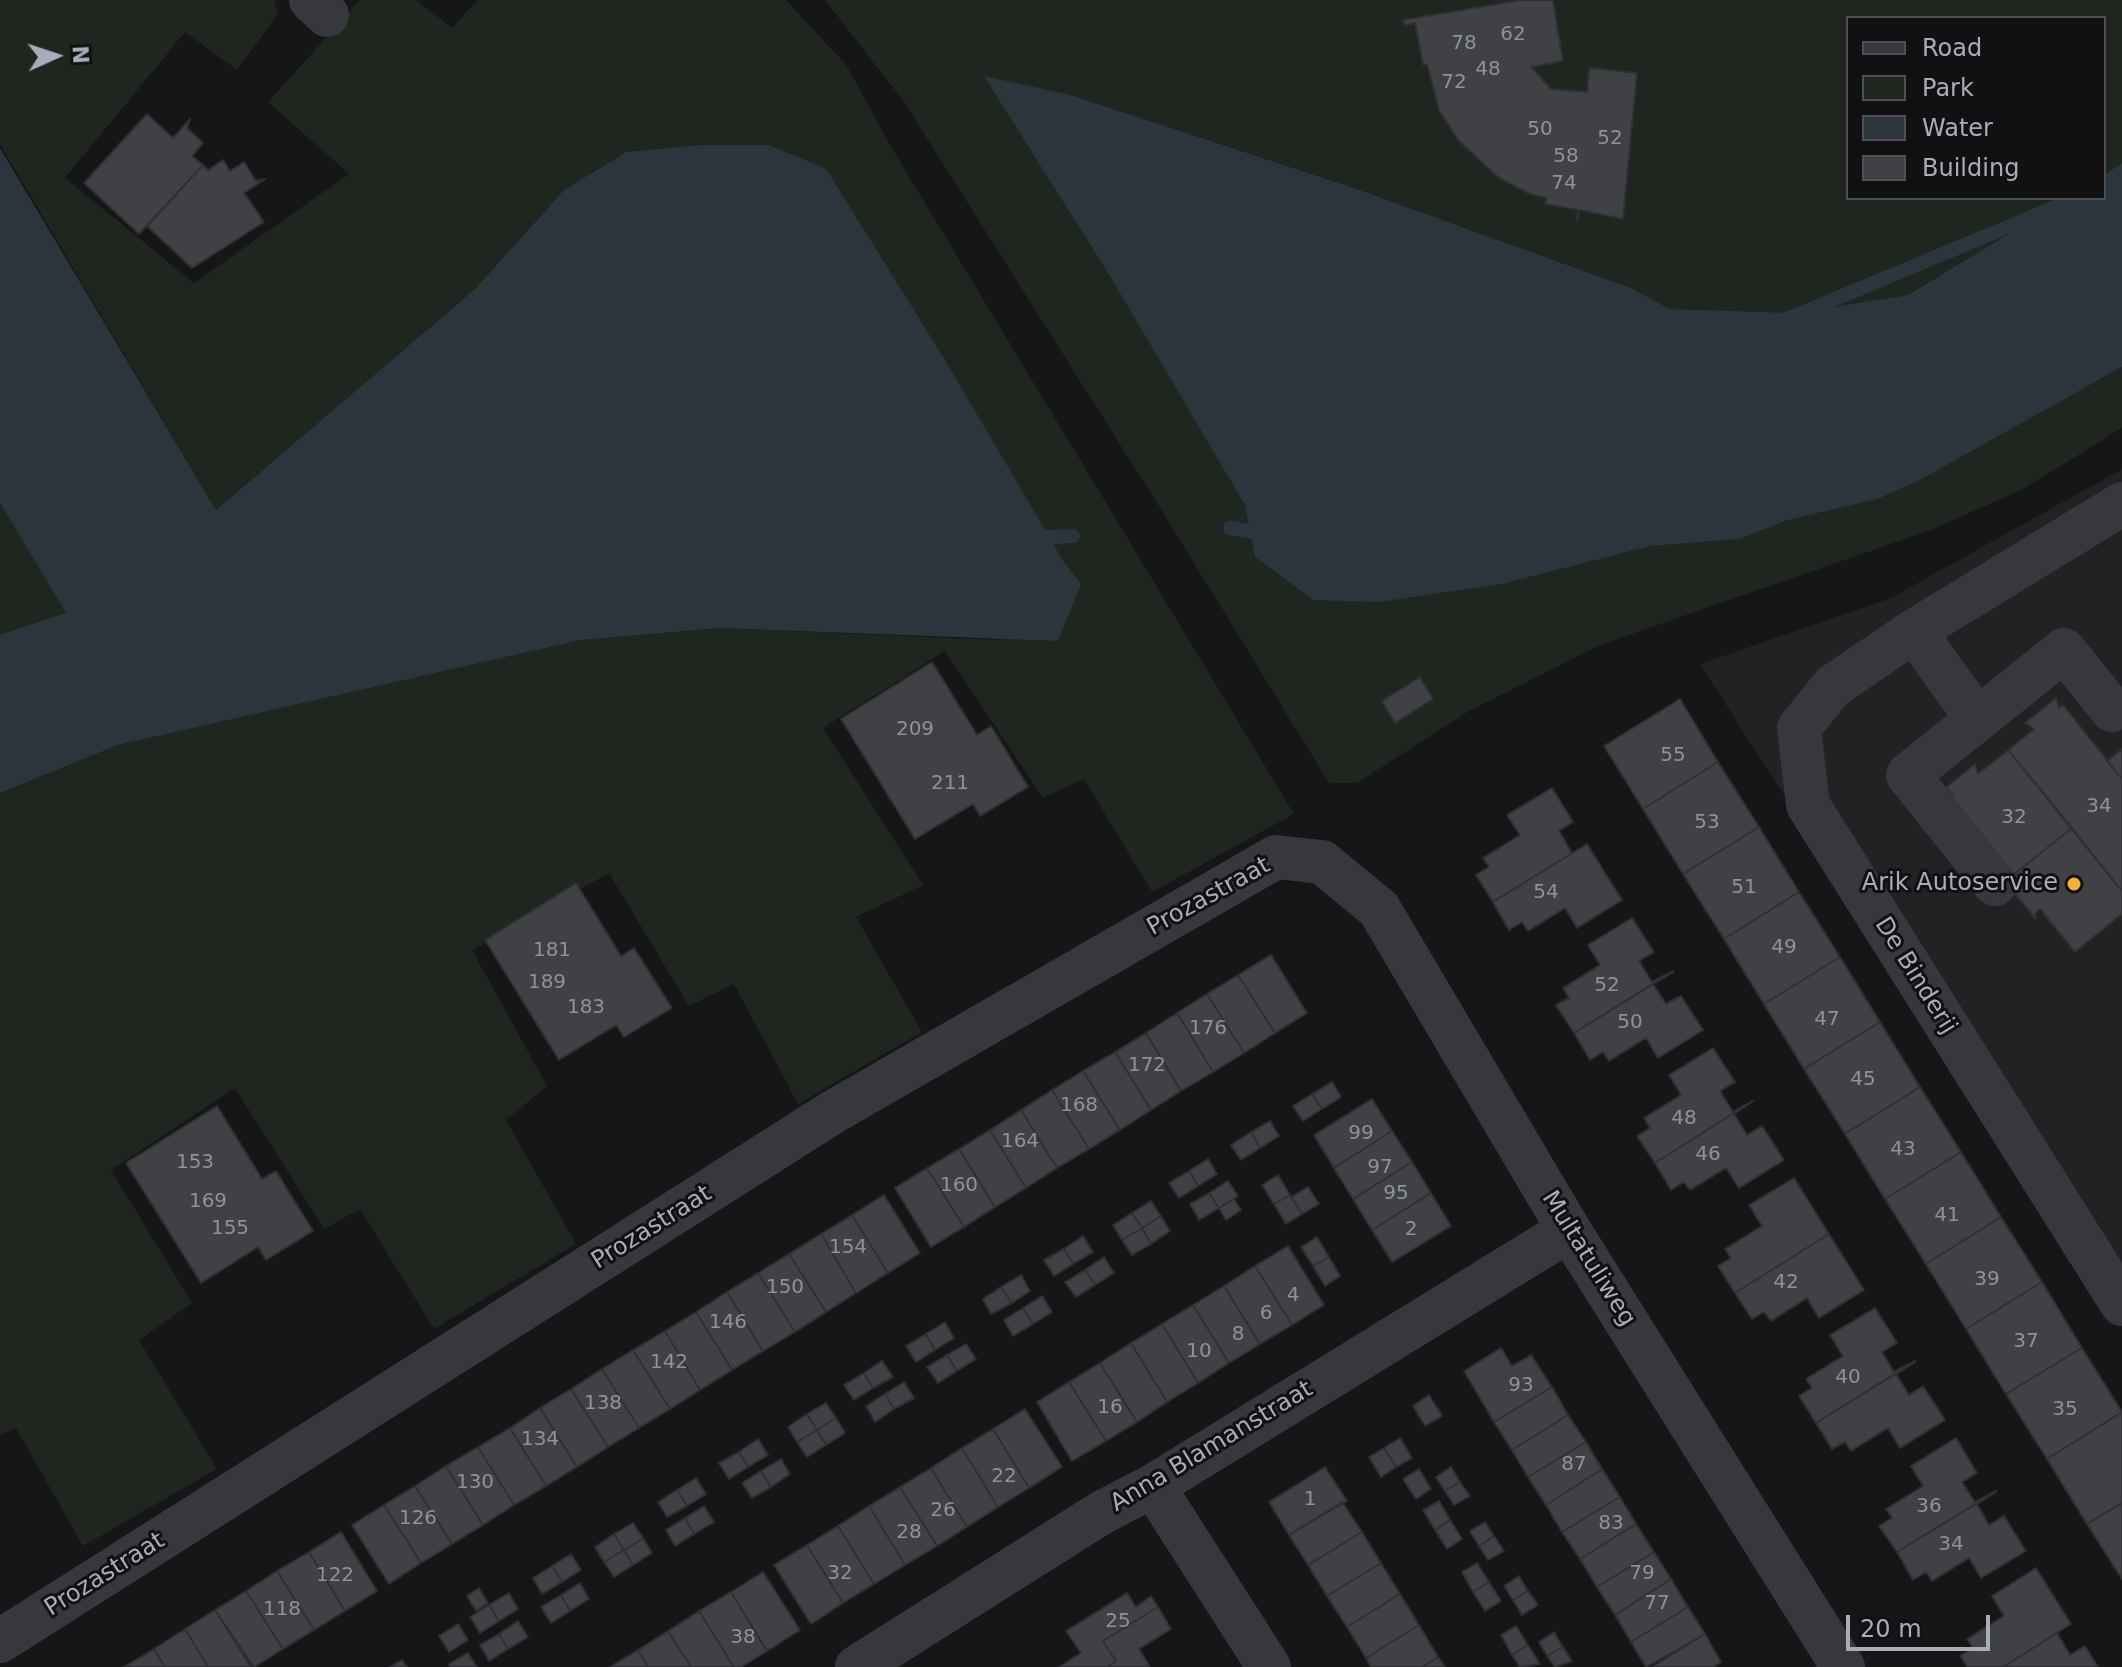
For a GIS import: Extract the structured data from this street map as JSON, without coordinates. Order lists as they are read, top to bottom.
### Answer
{
  "streets": {
    "street": [
      "Prozastraat",
      "De Binderij",
      "Multatuliweg",
      "Anna Blamanstraat"
    ]
  },
  "crossings": [
    ["Prozastraat", "Multatuliweg"],
    ["Multatuliweg", "Anna Blamanstraat"]
  ],
  "places": ["Arik Autoservice"],
  "house_numbers": [
    "62",
    "78",
    "48",
    "72",
    "50",
    "52",
    "58",
    "74",
    "209",
    "55",
    "211",
    "34",
    "32",
    "53",
    "51",
    "54",
    "49",
    "181",
    "189",
    "52",
    "183",
    "47",
    "50",
    "176",
    "172",
    "45",
    "168",
    "48",
    "99",
    "164",
    "43",
    "46",
    "153",
    "97",
    "160",
    "95",
    "169",
    "41",
    "155",
    "2",
    "154",
    "39",
    "42",
    "150",
    "4",
    "6",
    "146",
    "8",
    "37",
    "10",
    "142",
    "40",
    "93",
    "138",
    "16",
    "35",
    "134",
    "87",
    "22",
    "130",
    "1",
    "36",
    "26",
    "126",
    "83",
    "28",
    "34",
    "32",
    "79",
    "122",
    "77",
    "118",
    "25",
    "38"
  ],
  "legend": [
    "Road",
    "Park",
    "Water",
    "Building"
  ],
  "scale_bar": "20 m",
  "north": "right"
}
